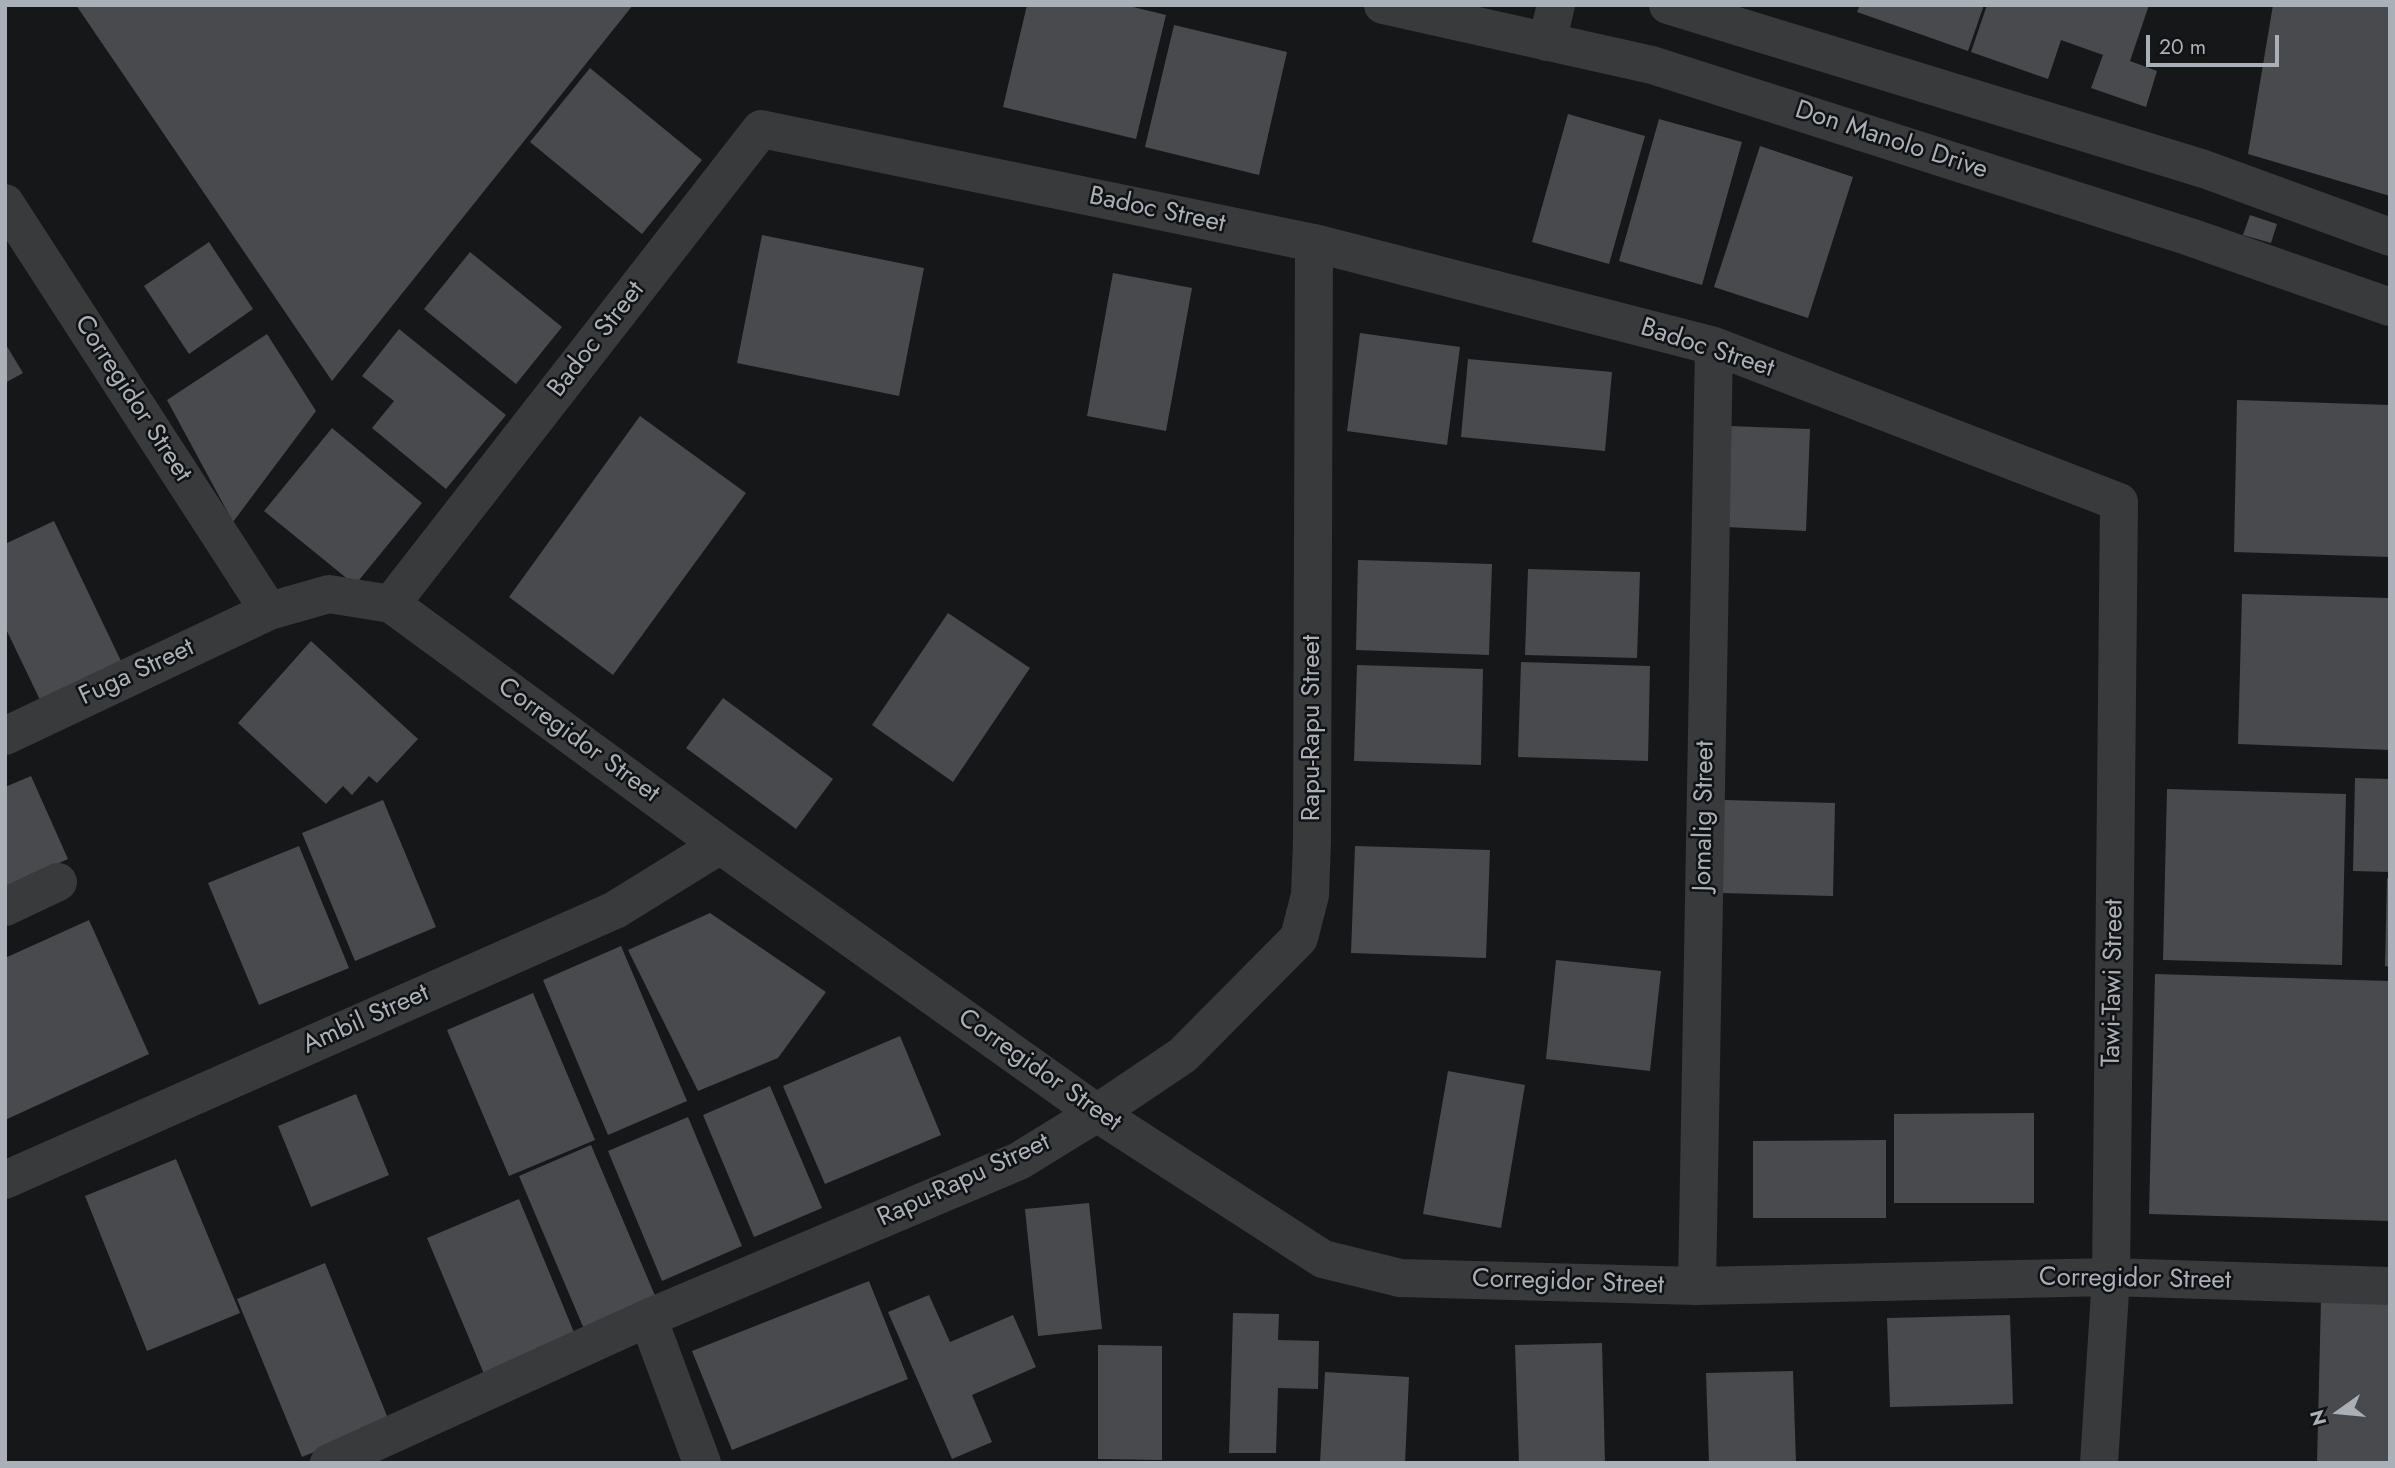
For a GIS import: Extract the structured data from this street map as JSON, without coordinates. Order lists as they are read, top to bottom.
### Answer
{
  "streets": {
    "street": [
      "Don Manolo Drive",
      "Badoc Street",
      "Corregidor Street",
      "Fuga Street",
      "Rapu-Rapu Street",
      "Jomalig Street",
      "Tawi-Tawi Street",
      "Ambil Street"
    ]
  },
  "crossings": [
    ["Badoc Street", "Corregidor Street"],
    ["Badoc Street", "Rapu-Rapu Street"],
    ["Badoc Street", "Jomalig Street"],
    ["Badoc Street", "Tawi-Tawi Street"],
    ["Corregidor Street", "Fuga Street"],
    ["Corregidor Street", "Rapu-Rapu Street"],
    ["Corregidor Street", "Jomalig Street"],
    ["Corregidor Street", "Tawi-Tawi Street"],
    ["Corregidor Street", "Ambil Street"]
  ],
  "scale_bar": "20 m",
  "north": "left"
}
